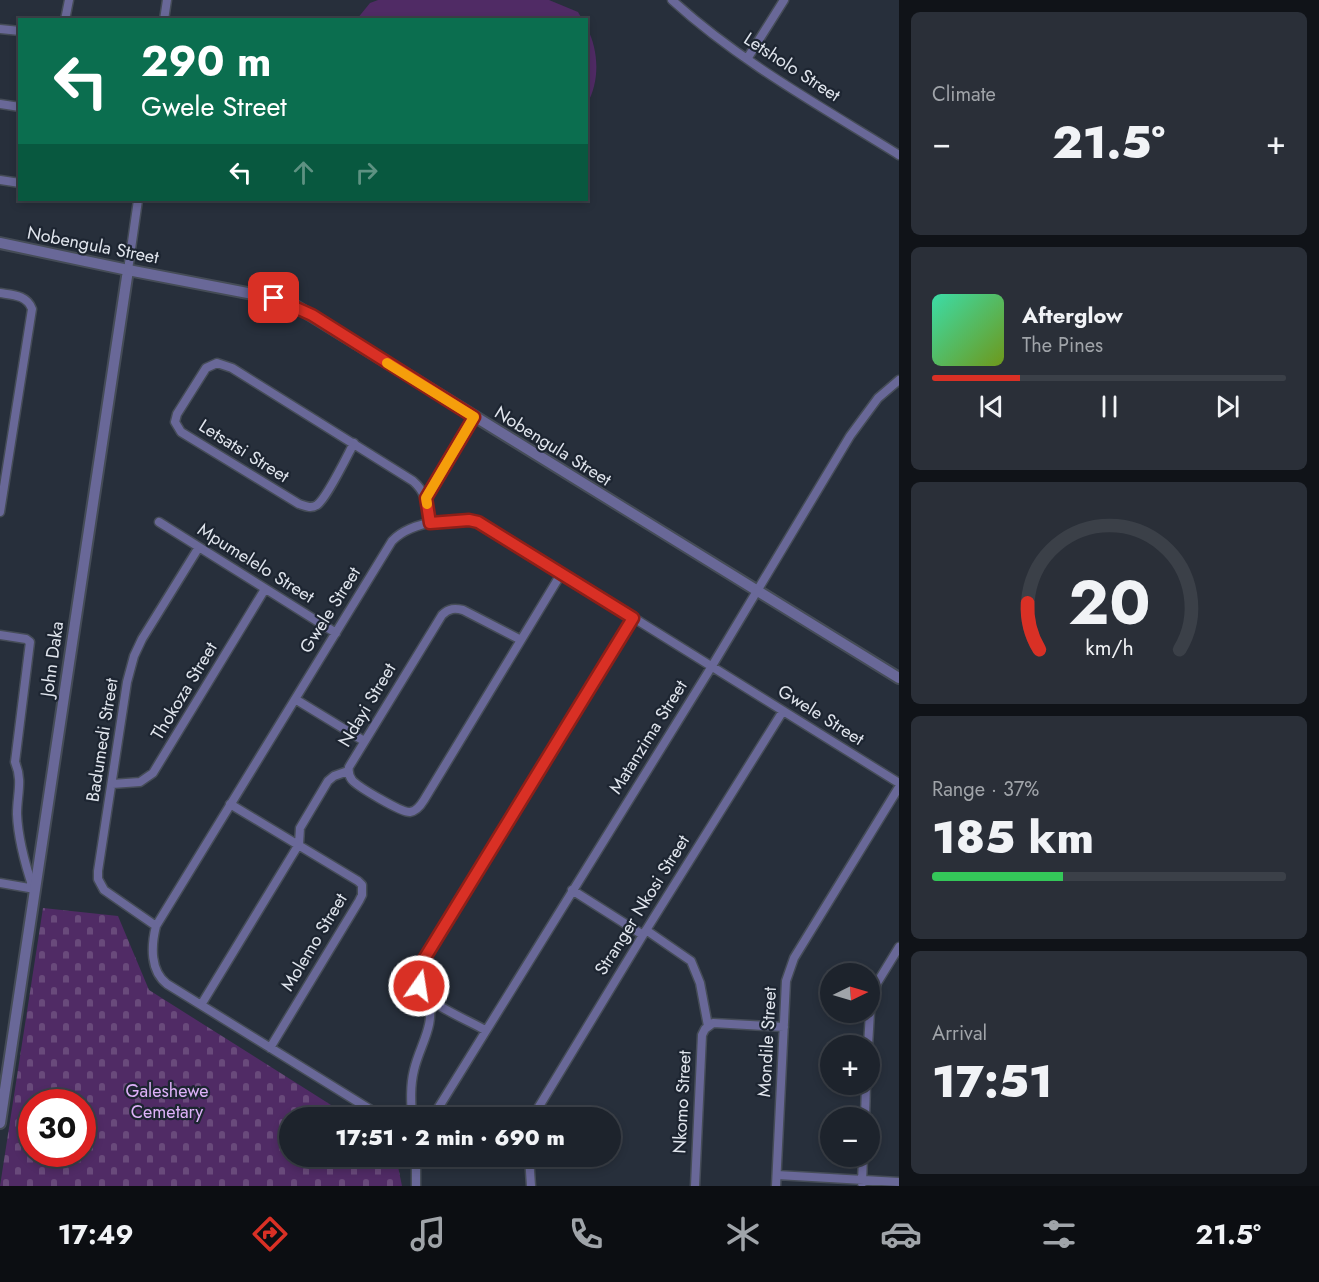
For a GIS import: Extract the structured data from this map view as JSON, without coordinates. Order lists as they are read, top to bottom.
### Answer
{
  "streets": {
    "street": [
      "Letsholo Street",
      "Nobengula Street",
      "Letsatsi Street",
      "Mpumelelo Street",
      "Gwele Street",
      "John Daka",
      "Thokoza Street",
      "Ndayi Street",
      "Matanzima Street",
      "Badumedi Street",
      "Stranger Nkosi Street",
      "Molemo Street",
      "Mondile Street",
      "Nkomo Street"
    ]
  },
  "crossings": [
    ["Nobengula Street", "John Daka"],
    ["Nobengula Street", "Matanzima Street"],
    ["Mpumelelo Street", "Gwele Street"],
    ["Mpumelelo Street", "Thokoza Street"],
    ["Mpumelelo Street", "Badumedi Street"],
    ["Gwele Street", "Ndayi Street"],
    ["Gwele Street", "Matanzima Street"],
    ["Gwele Street", "Badumedi Street"],
    ["Gwele Street", "Stranger Nkosi Street"],
    ["Gwele Street", "Molemo Street"],
    ["Gwele Street", "Mondile Street"],
    ["Thokoza Street", "Badumedi Street"]
  ],
  "parks": ["Galeshewe Cemetary"],
  "north": "right",
  "page": {
    "tile": [
      "Climate",
      ["Range · 37%", "185 km"],
      ["Arrival", "17:51"]
    ],
    "turn": ["290 m", "Gwele Street"],
    "heat": ["−", "21.5°", "+"],
    "song": ["Afterglow", "The Pines"],
    "map_buttons": ["+", "−"],
    "limit": "30",
    "trip": "17:51 · 2 min · 690 m",
    "tabs": ["17:49", "21.5°"],
    "gauge": ["20", "km/h"]
  }
}
